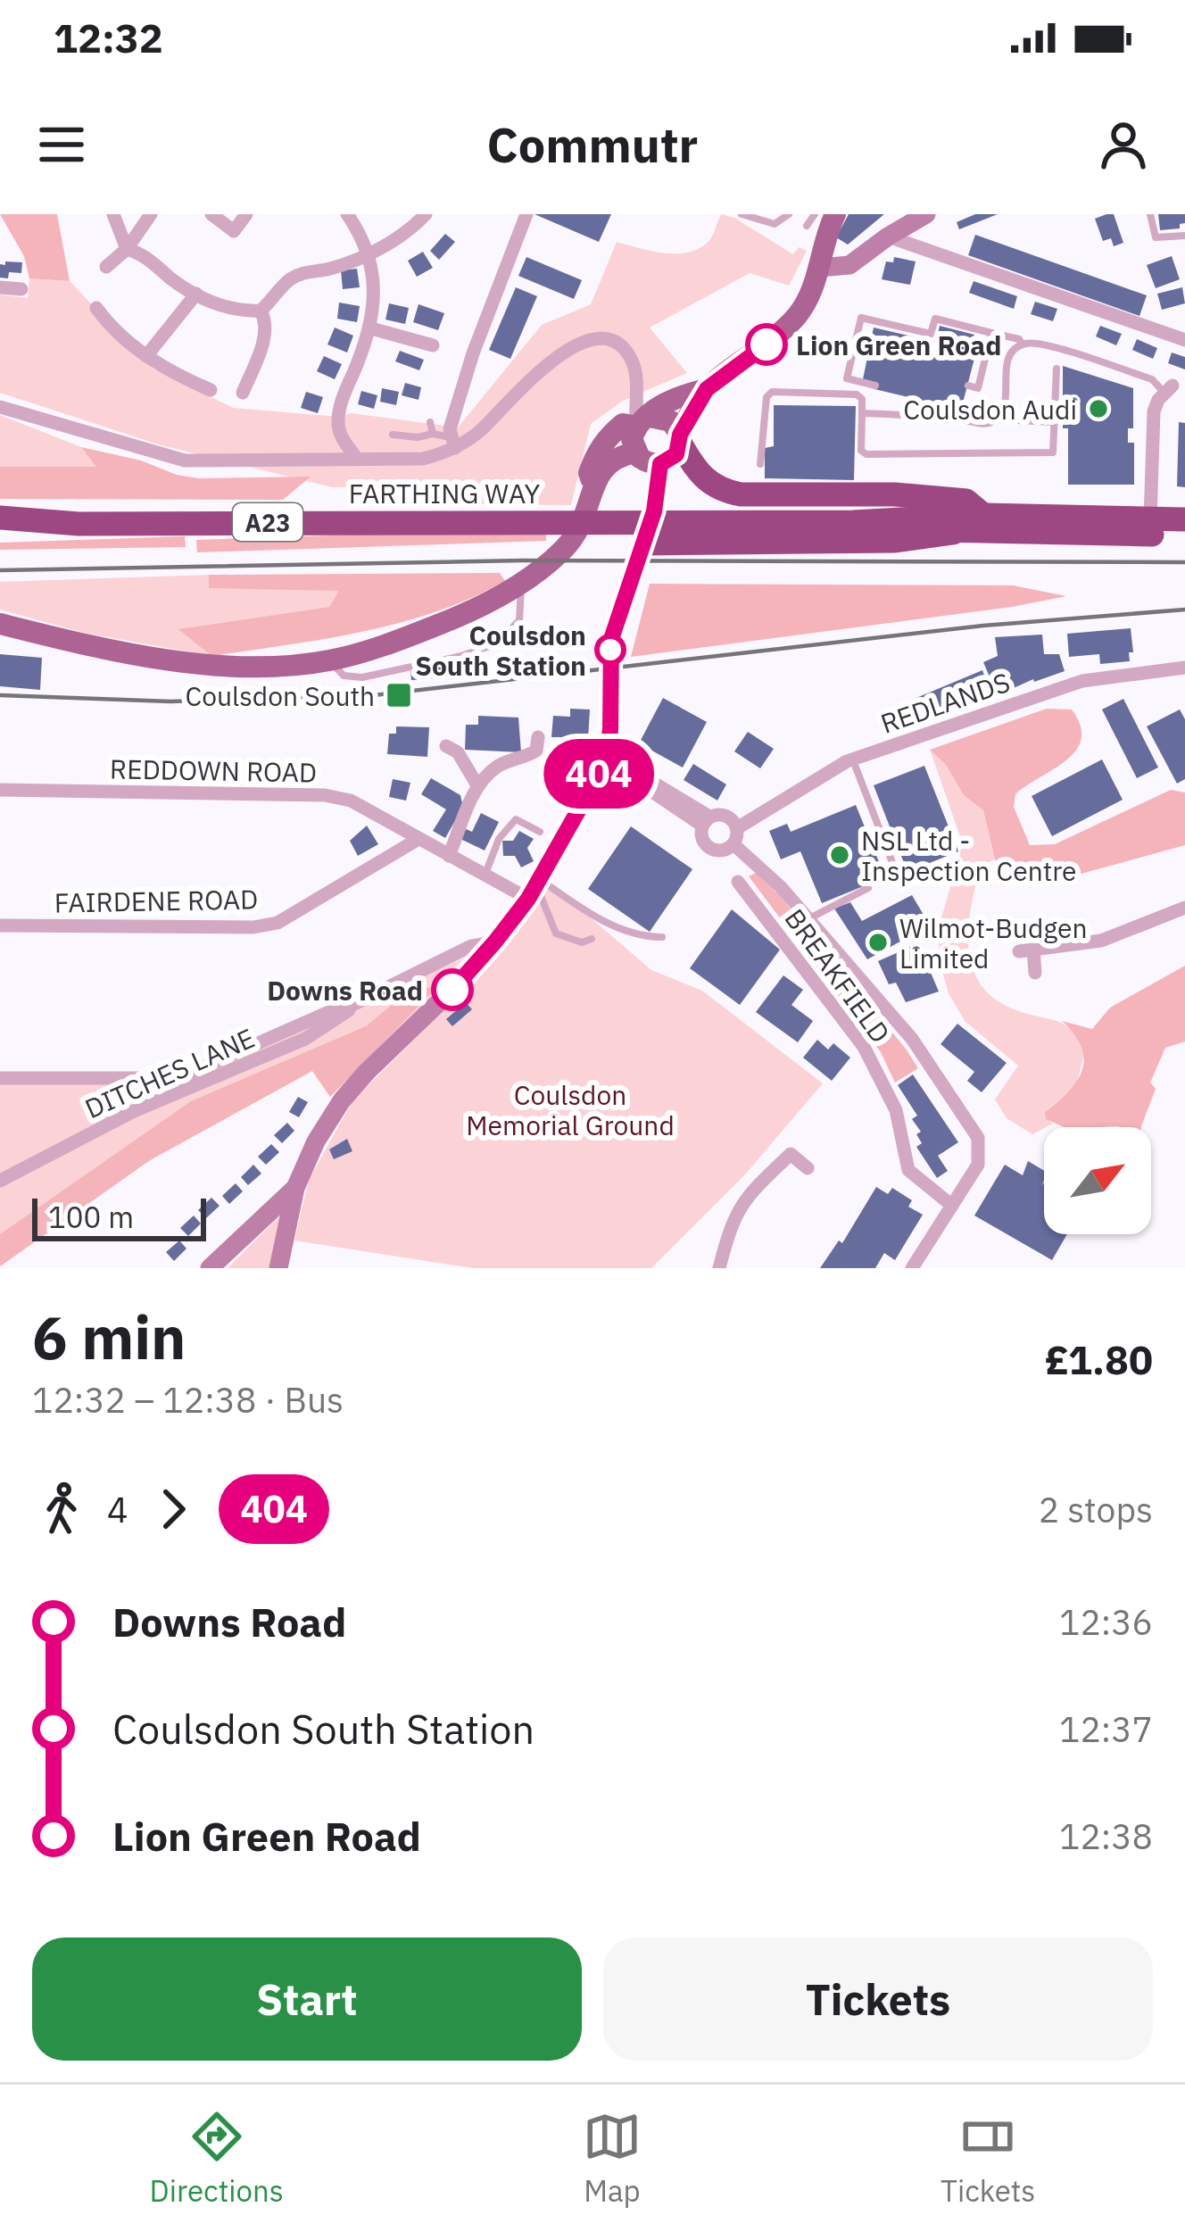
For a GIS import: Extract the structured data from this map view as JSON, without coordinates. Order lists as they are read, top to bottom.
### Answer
{
  "streets": {
    "highway": ["FARTHING WAY", "A23"],
    "street": [
      "REDLANDS",
      "REDDOWN ROAD",
      "FAIRDENE ROAD",
      "BREAKFIELD",
      "DITCHES LANE"
    ]
  },
  "crossings": [
    ["FARTHING WAY", "A23"],
    ["REDDOWN ROAD", "FAIRDENE ROAD"]
  ],
  "parks": ["Coulsdon Memorial Ground"],
  "places": {
    "other": [
      "Lion Green Road",
      "Coulsdon Audi",
      "Coulsdon South Station",
      "NSL Ltd - Inspection Centre",
      "Wilmot-Budgen Limited",
      "Downs Road"
    ],
    "transit": ["Coulsdon South"]
  },
  "lines": ["bus line 404"],
  "scale_bar": "100 m",
  "north": "top right",
  "page": {
    "status": "12:32",
    "header": "Commutr",
    "on_map": "404",
    "scale": "100 m",
    "heading": ["6 min", "12:32 – 12:38 · Bus", "£1.80"],
    "legs": ["4", "404", "2 stops"],
    "list": [
      {
        "name": "Downs Road",
        "value": "12:36"
      },
      {
        "name": "Coulsdon South Station",
        "value": "12:37"
      },
      {
        "name": "Lion Green Road",
        "value": "12:38"
      }
    ],
    "buttons": ["Start", "Tickets"],
    "tabs": ["Directions", "Map", "Tickets"]
  }
}
